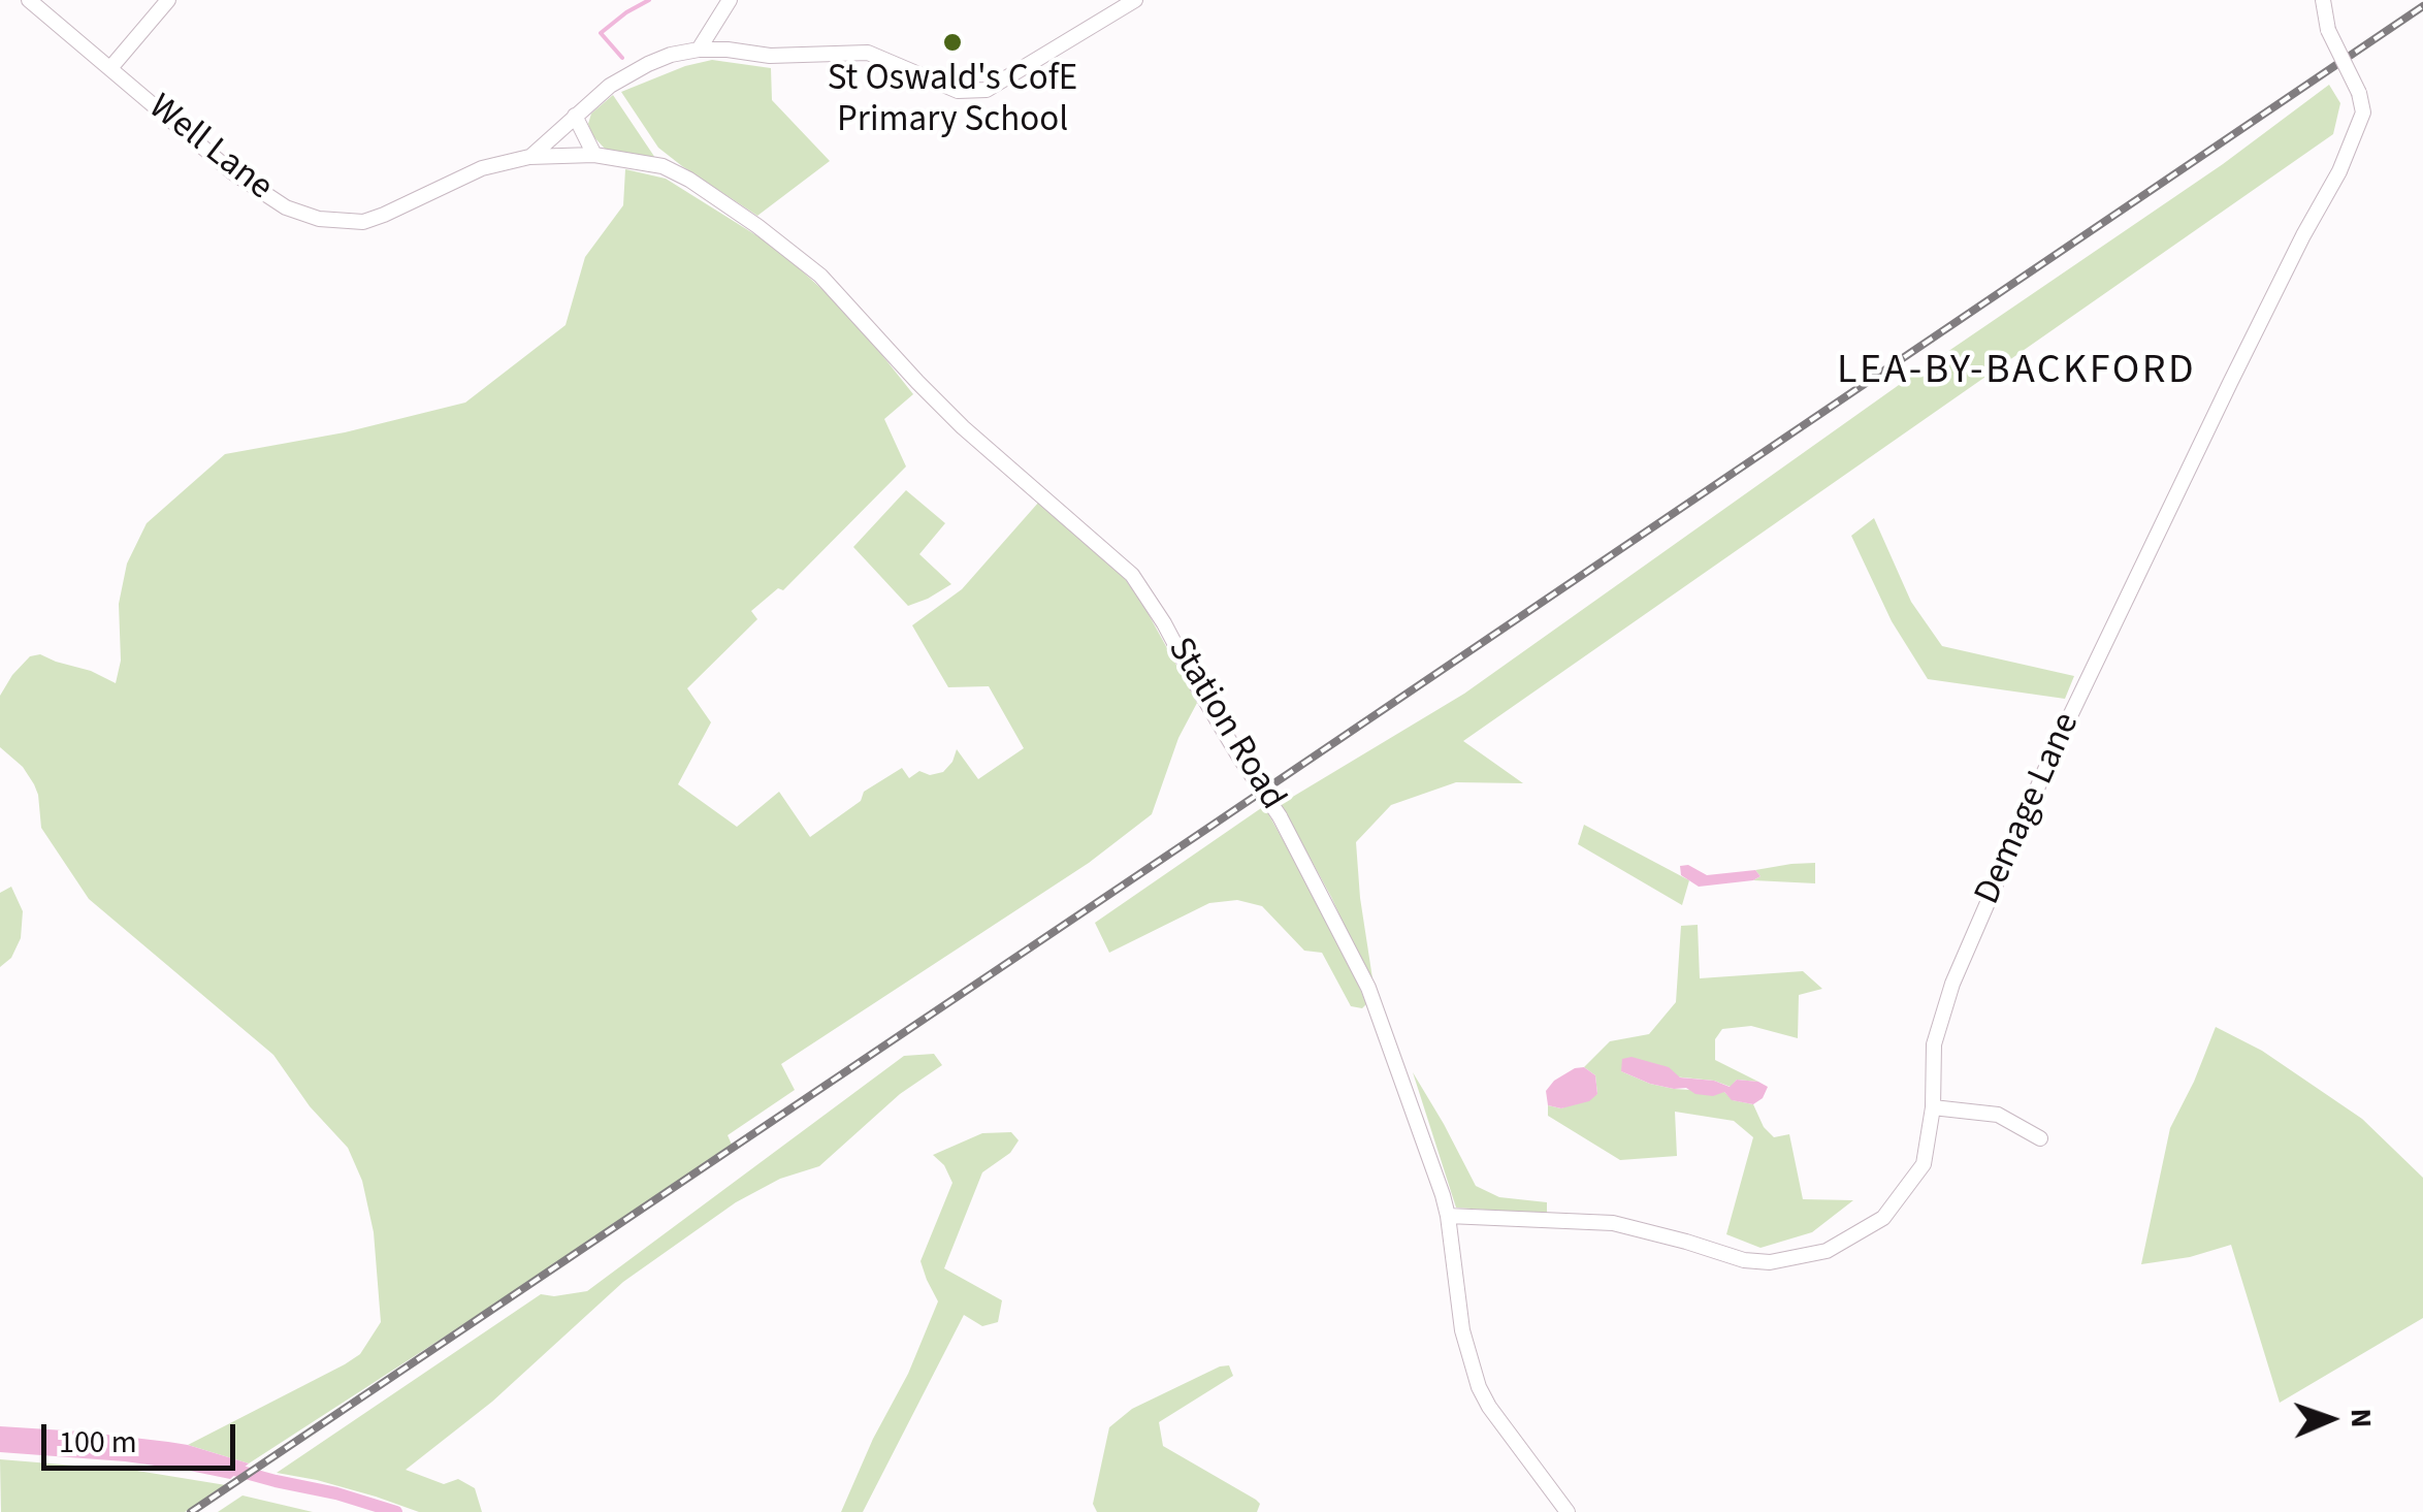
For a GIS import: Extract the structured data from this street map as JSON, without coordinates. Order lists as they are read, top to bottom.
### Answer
{
  "streets": {
    "street": ["Well Lane", "Station Road", "Demage Lane"]
  },
  "crossings": [
    ["Well Lane", "Station Road"],
    ["Station Road", "Demage Lane"]
  ],
  "districts": ["LEA-BY-BACKFORD"],
  "places": ["St Oswald's CofE Primary School"],
  "scale_bar": "100 m",
  "north": "right"
}
